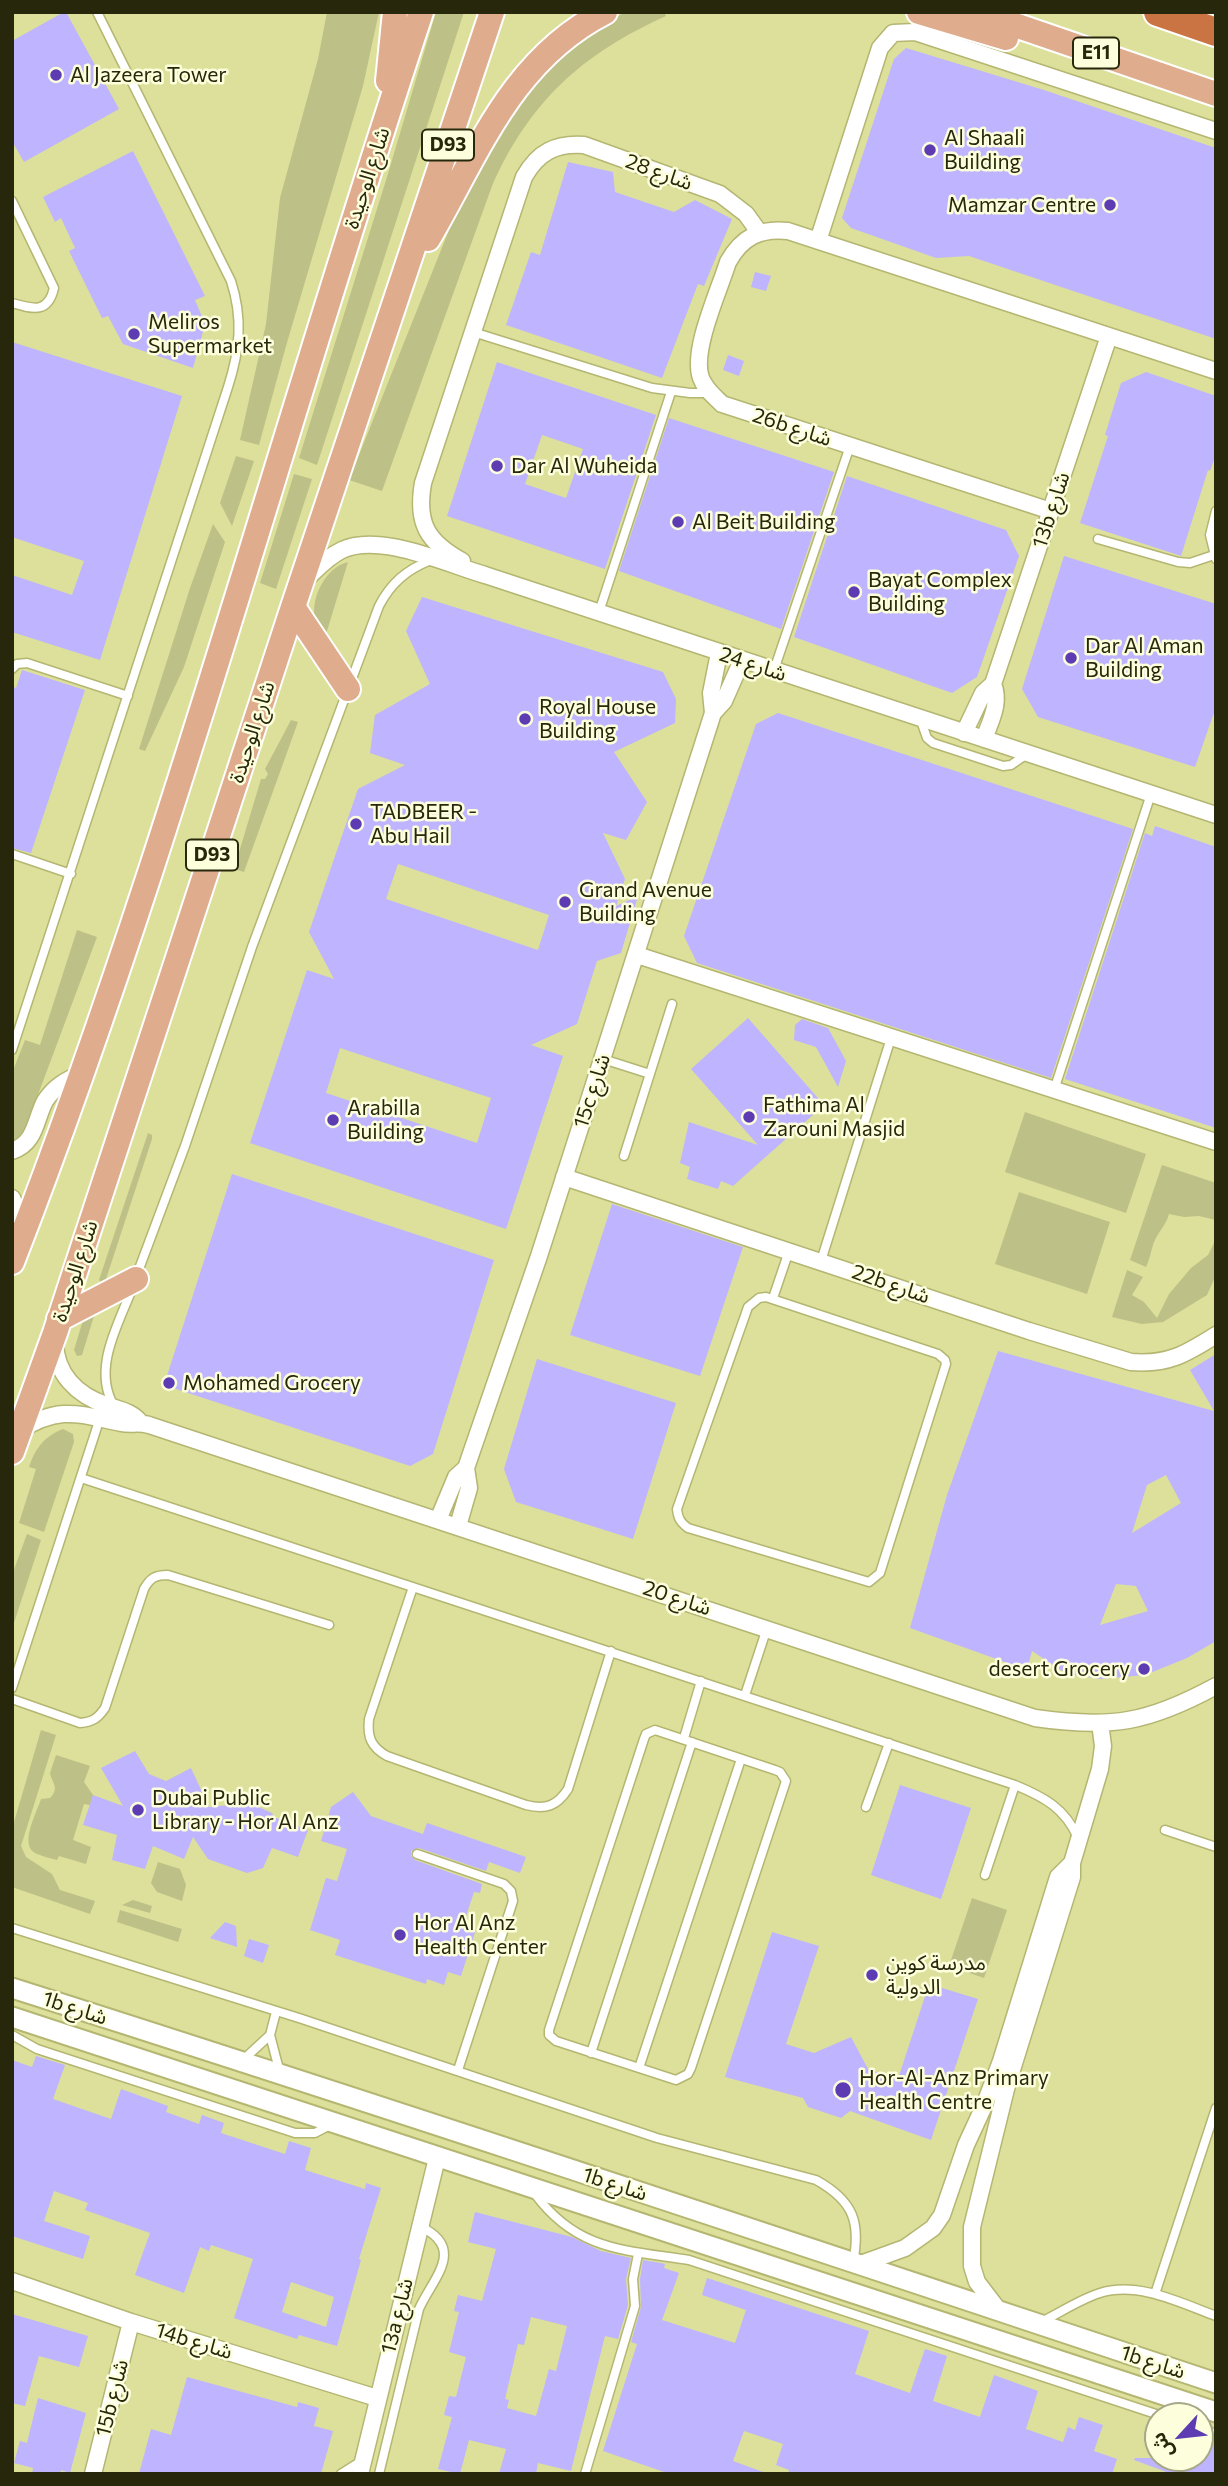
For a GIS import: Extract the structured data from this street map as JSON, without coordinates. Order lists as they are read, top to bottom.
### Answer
{
  "streets": {
    "main road": ["E11", "D93", "شارع الوحيدة"],
    "street": [
      "شارع 28",
      "26b شارع",
      "13b شارع",
      "شارع 24",
      "15c شارع",
      "22b شارع",
      "شارع 20",
      "1b شارع",
      "13a شارع",
      "14b شارع",
      "15b شارع"
    ]
  },
  "crossings": [
    ["شارع 28", "شارع 24"],
    ["شارع الوحيدة", "شارع 24"],
    ["شارع الوحيدة", "شارع 20"],
    ["26b شارع", "13b شارع"],
    ["13b شارع", "شارع 24"],
    ["شارع 24", "15c شارع"],
    ["15c شارع", "22b شارع"],
    ["15c شارع", "شارع 20"],
    ["1b شارع", "13a شارع"],
    ["13a شارع", "14b شارع"],
    ["14b شارع", "15b شارع"]
  ],
  "places": [
    "Al Jazeera Tower",
    "Al Shaali Building",
    "Mamzar Centre",
    "Meliros Supermarket",
    "Dar Al Wuheida",
    "Al Beit Building",
    "Bayat Complex Building",
    "Dar Al Aman Building",
    "Royal House Building",
    "TADBEER - Abu Hail",
    "Grand Avenue Building",
    "Fathima Al Zarouni Masjid",
    "Arabilla Building",
    "Mohamed Grocery",
    "desert Grocery",
    "Dubai Public Library - Hor Al Anz",
    "Hor Al Anz Health Center",
    "مدرسة كوين الدولية",
    "Hor-Al-Anz Primary Health Centre"
  ],
  "north": "bottom left"
}
